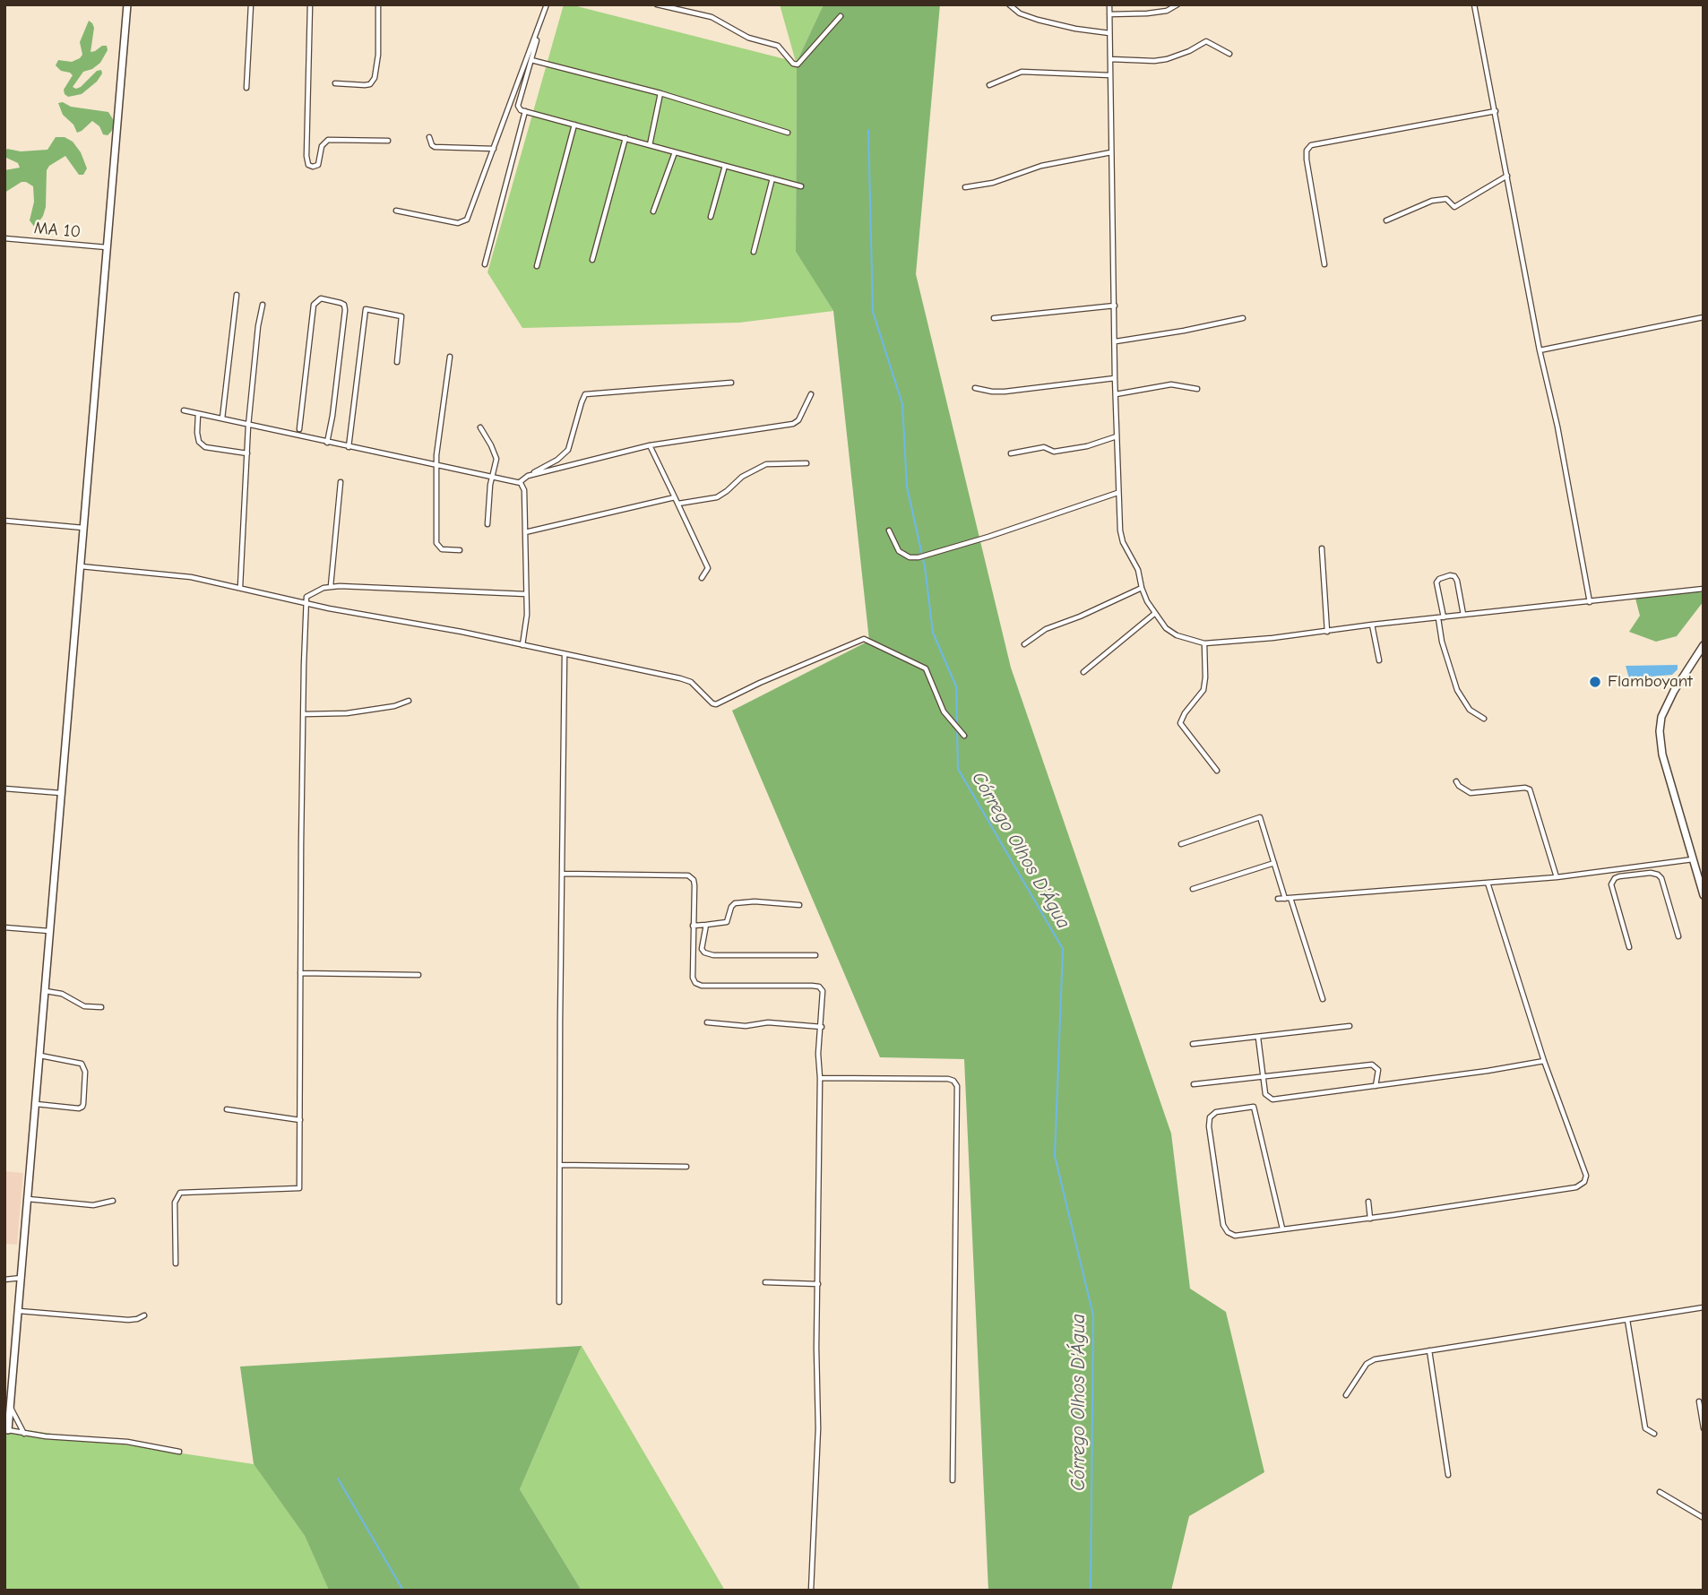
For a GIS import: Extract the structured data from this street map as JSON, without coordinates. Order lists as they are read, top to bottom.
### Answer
{
  "streets": {
    "street": ["MA 10"]
  },
  "water": ["Córrego Olhos D'Água"],
  "places": ["Flamboyant"]
}
